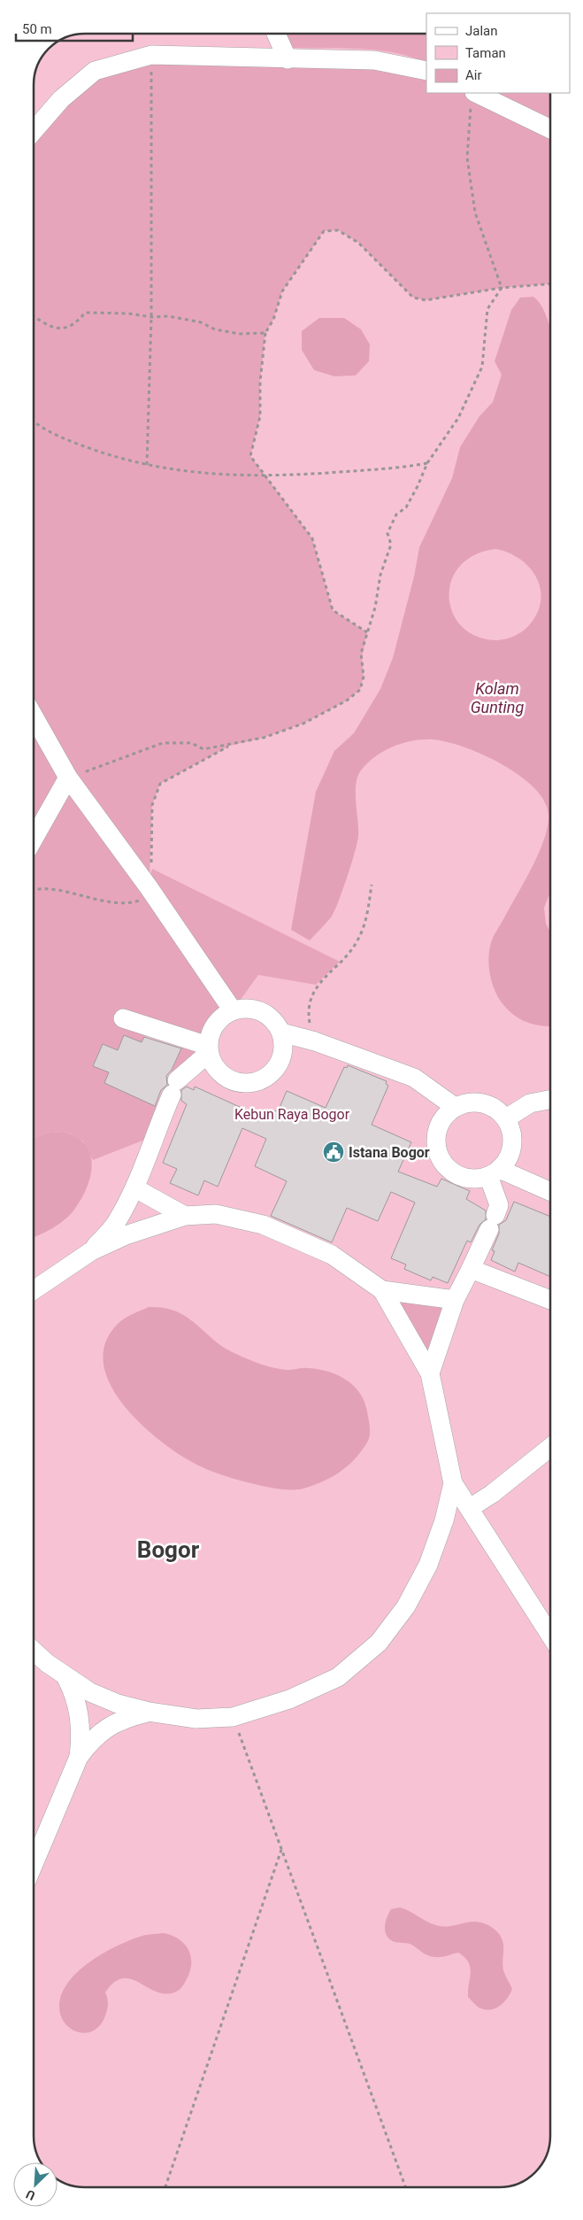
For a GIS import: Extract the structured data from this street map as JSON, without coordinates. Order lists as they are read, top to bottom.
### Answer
{
  "districts": ["Bogor"],
  "water": ["Kolam Gunting"],
  "parks": ["Kebun Raya Bogor"],
  "places": {
    "public building": ["Istana Bogor"]
  },
  "legend": ["Jalan", "Taman", "Air"],
  "scale_bar": "50 m",
  "north": "bottom left"
}
